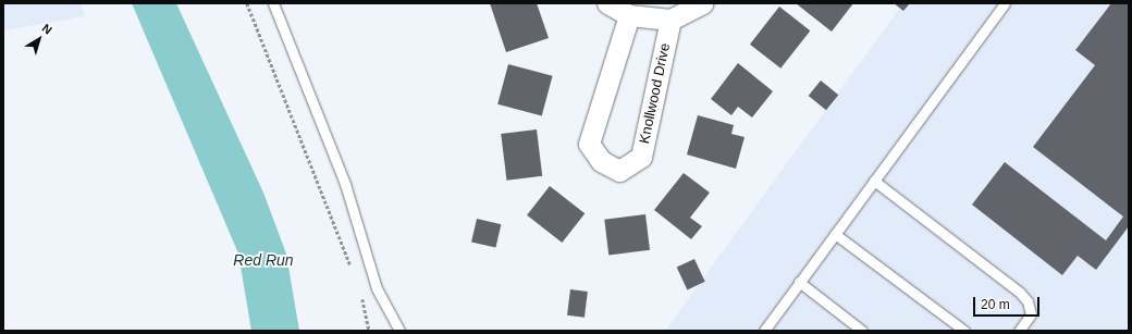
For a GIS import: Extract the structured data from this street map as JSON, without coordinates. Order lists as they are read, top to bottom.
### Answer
{
  "streets": {
    "street": ["Knollwood Drive"]
  },
  "water": ["Red Run"],
  "scale_bar": "20 m",
  "north": "top right"
}
